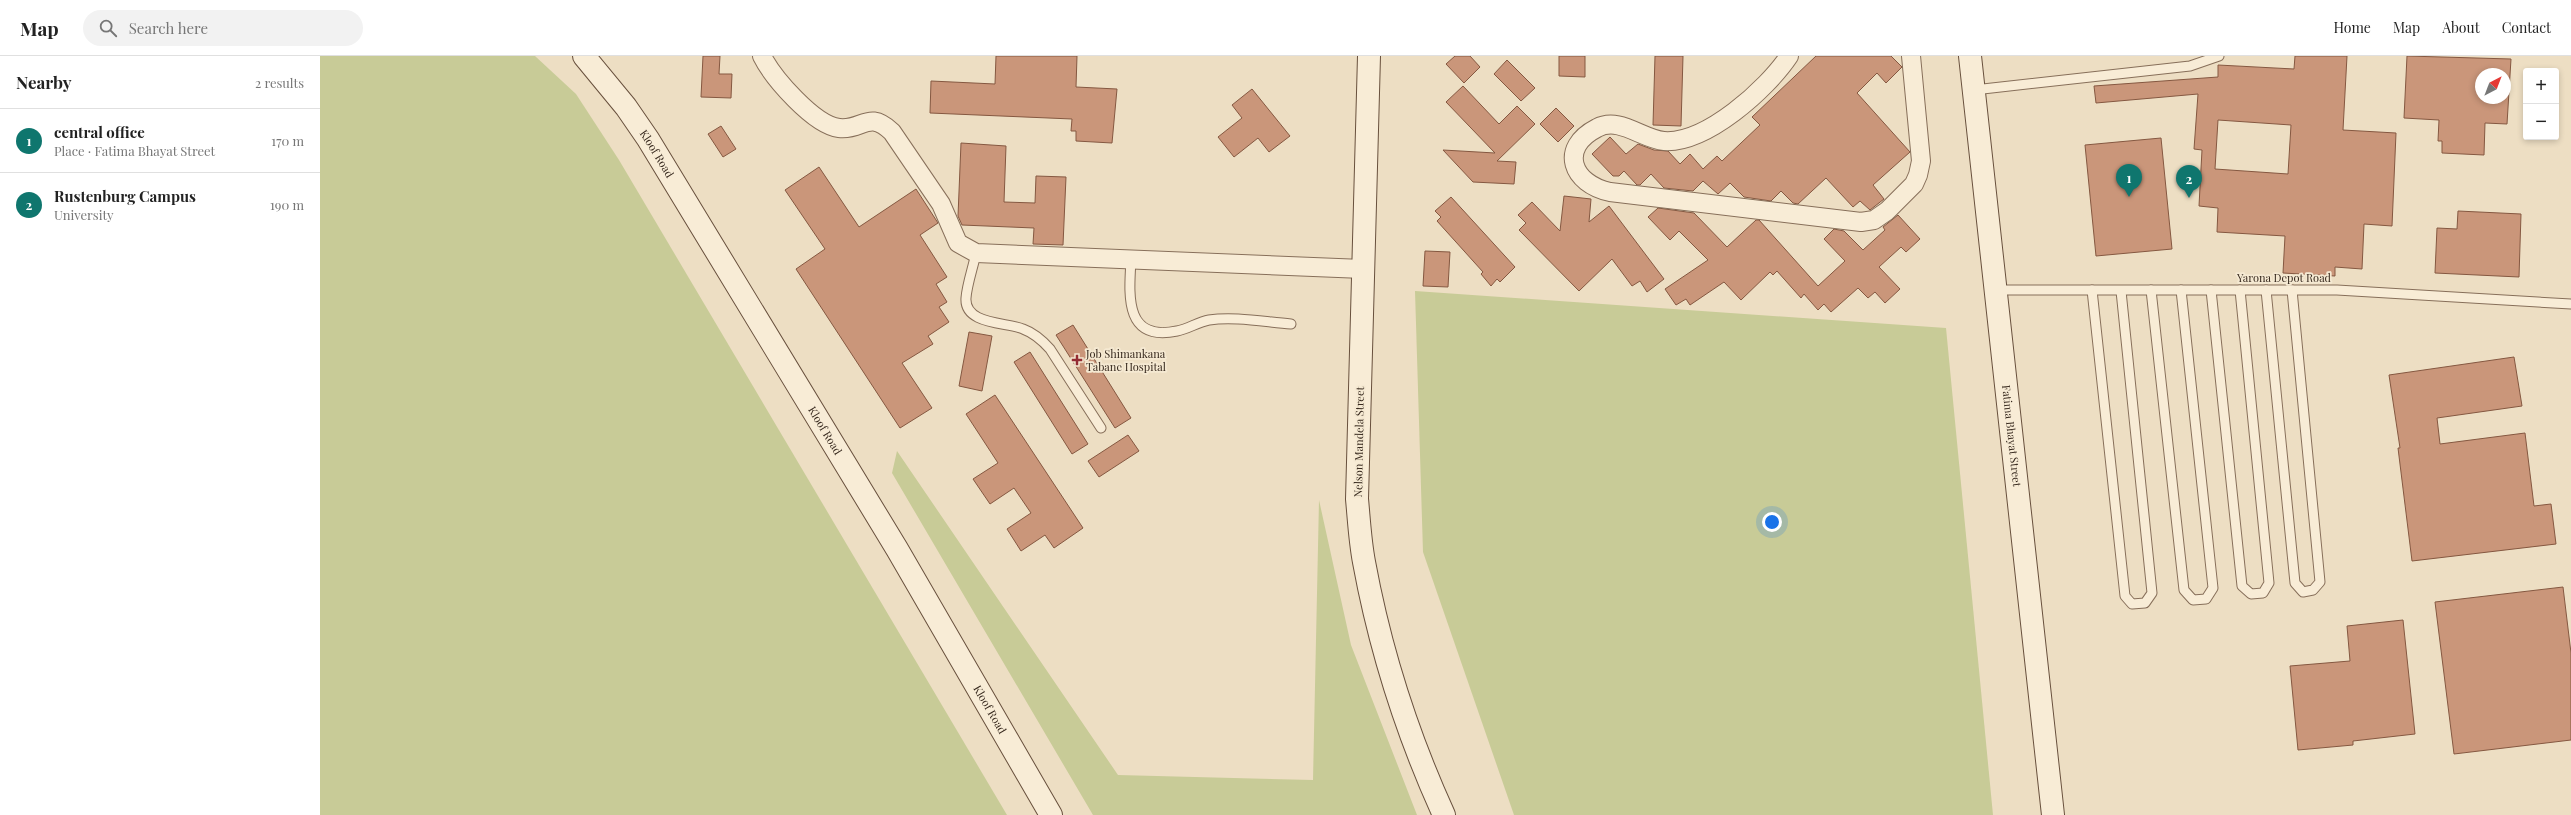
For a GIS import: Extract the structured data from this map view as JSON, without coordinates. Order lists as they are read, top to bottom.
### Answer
{
  "streets": {
    "main road": ["Kloof Road", "Fatima Bhayat Street", "Nelson Mandela Street"],
    "lane": ["Yarona Depot Road"]
  },
  "crossings": [
    ["Yarona Depot Road", "Fatima Bhayat Street"]
  ],
  "places": {
    "health": ["Job Shimankana Tabane Hospital"]
  },
  "north": "top right",
  "page": {
    "header": "Map",
    "search": "Search here",
    "nav": [
      "Home",
      "Map",
      "About",
      "Contact"
    ],
    "heading": ["Nearby", "2 results"],
    "map_buttons": ["+", "−"],
    "list": [
      {
        "mark": "1",
        "name": "central office",
        "note": "Place · Fatima Bhayat Street",
        "value": "170 m"
      },
      {
        "mark": "2",
        "name": "Rustenburg Campus",
        "note": "University",
        "value": "190 m"
      }
    ],
    "pins": ["1", "2"]
  }
}
